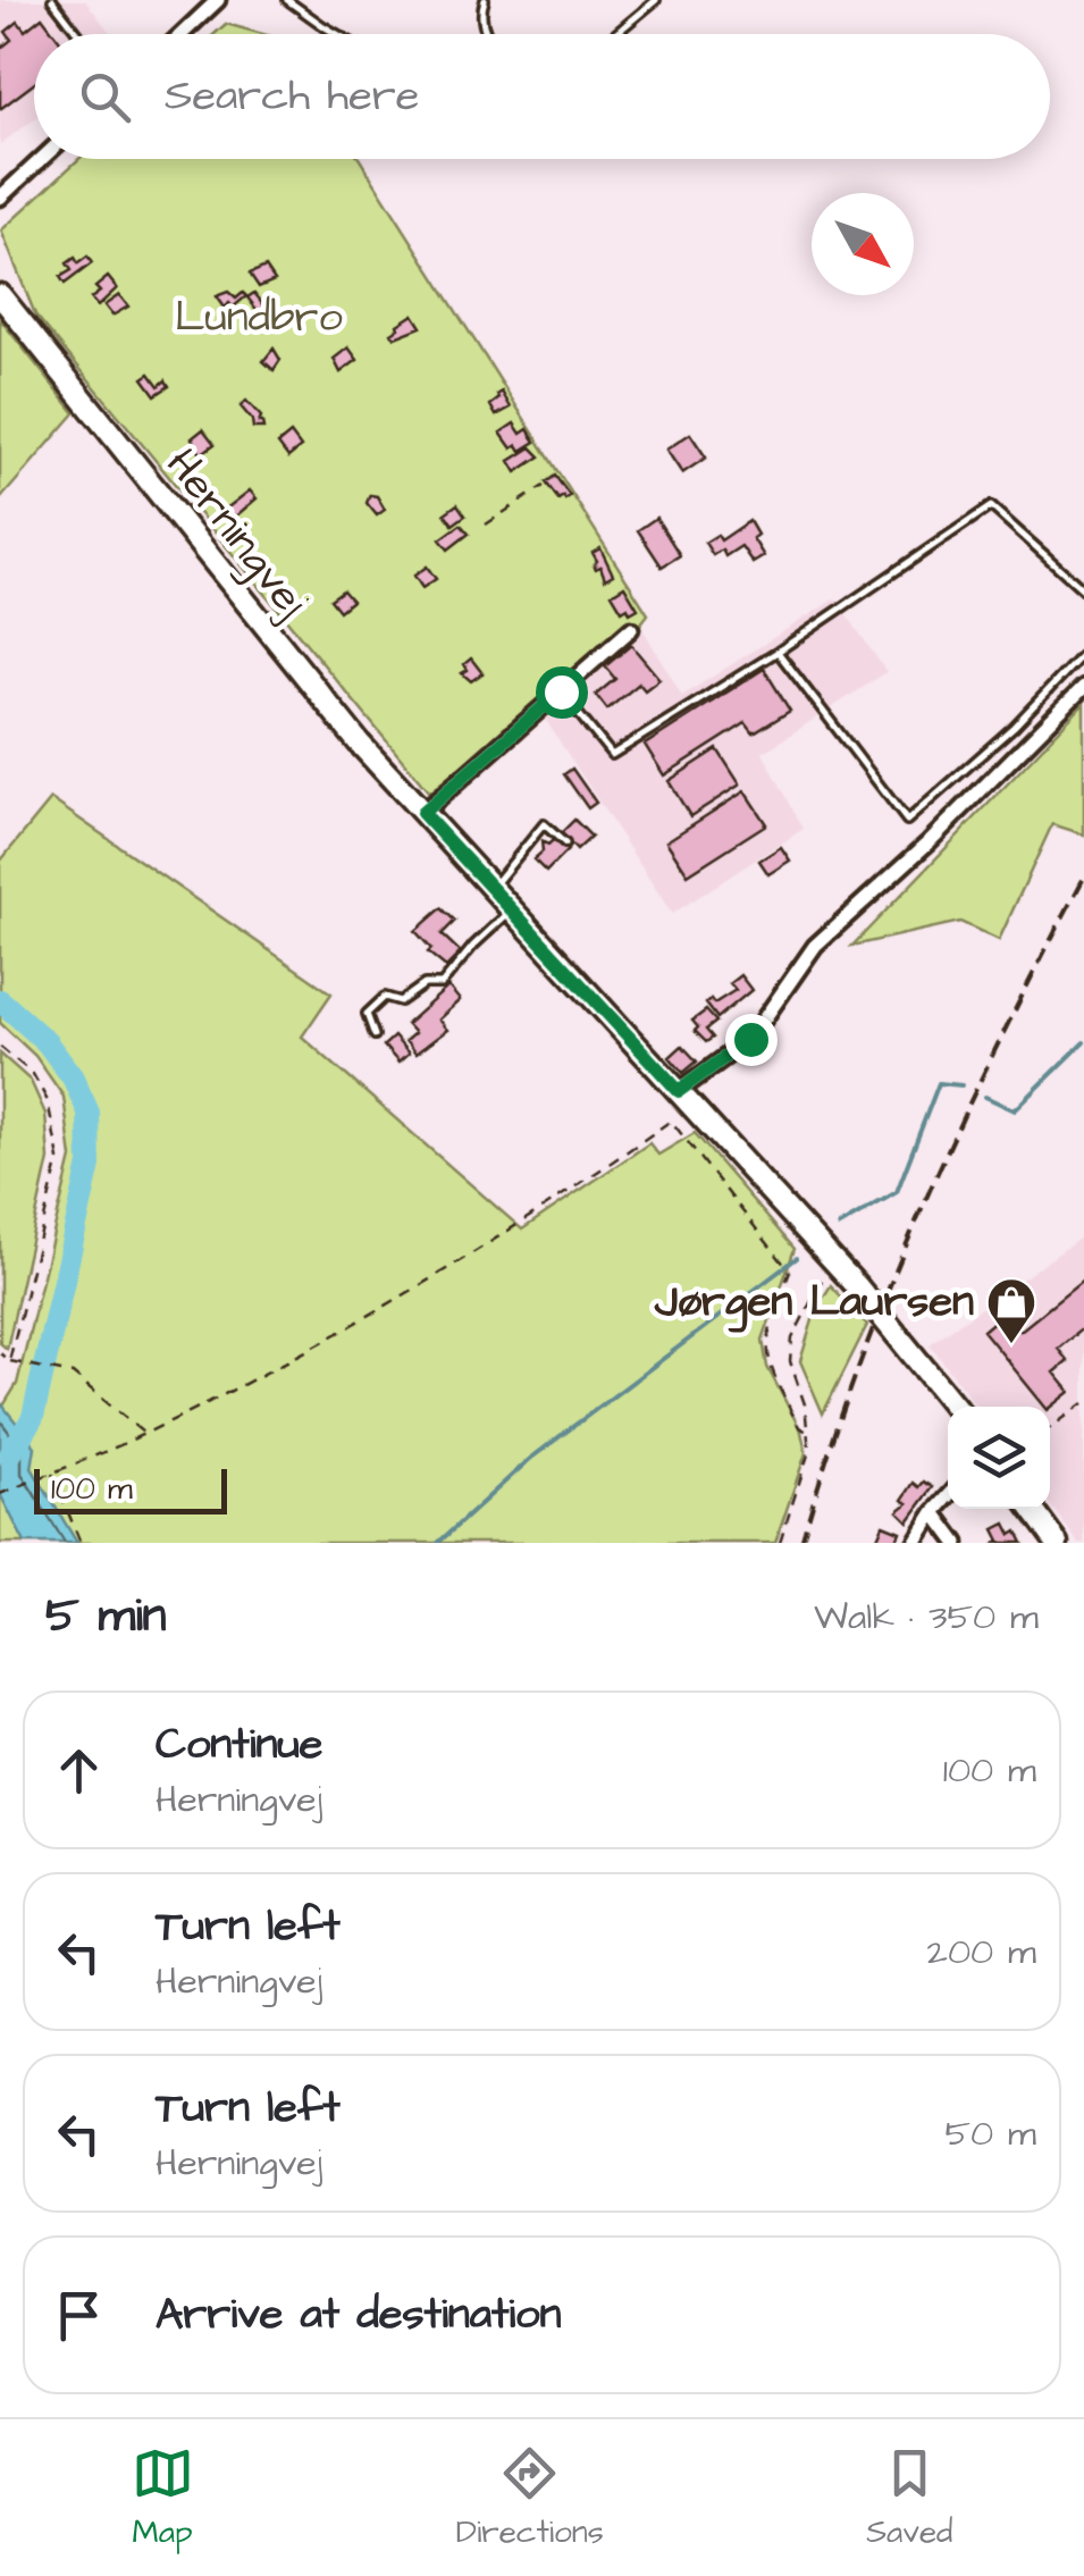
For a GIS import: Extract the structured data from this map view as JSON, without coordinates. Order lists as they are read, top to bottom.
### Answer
{
  "streets": {
    "main road": ["Herningvej"]
  },
  "parks": ["Lundbro"],
  "places": {
    "shop": ["Jørgen Laursen"]
  },
  "scale_bar": "100 m",
  "north": "bottom right",
  "page": {
    "search": "Search here",
    "scale": "100 m",
    "heading": ["5 min", "Walk · 350 m"],
    "list": [
      ["Continue", "Herningvej", "100 m"],
      ["Turn left", "Herningvej", "200 m"],
      ["Turn left", "Herningvej", "50 m"],
      "Arrive at destination"
    ],
    "nav": ["Map", "Directions", "Saved"]
  }
}
